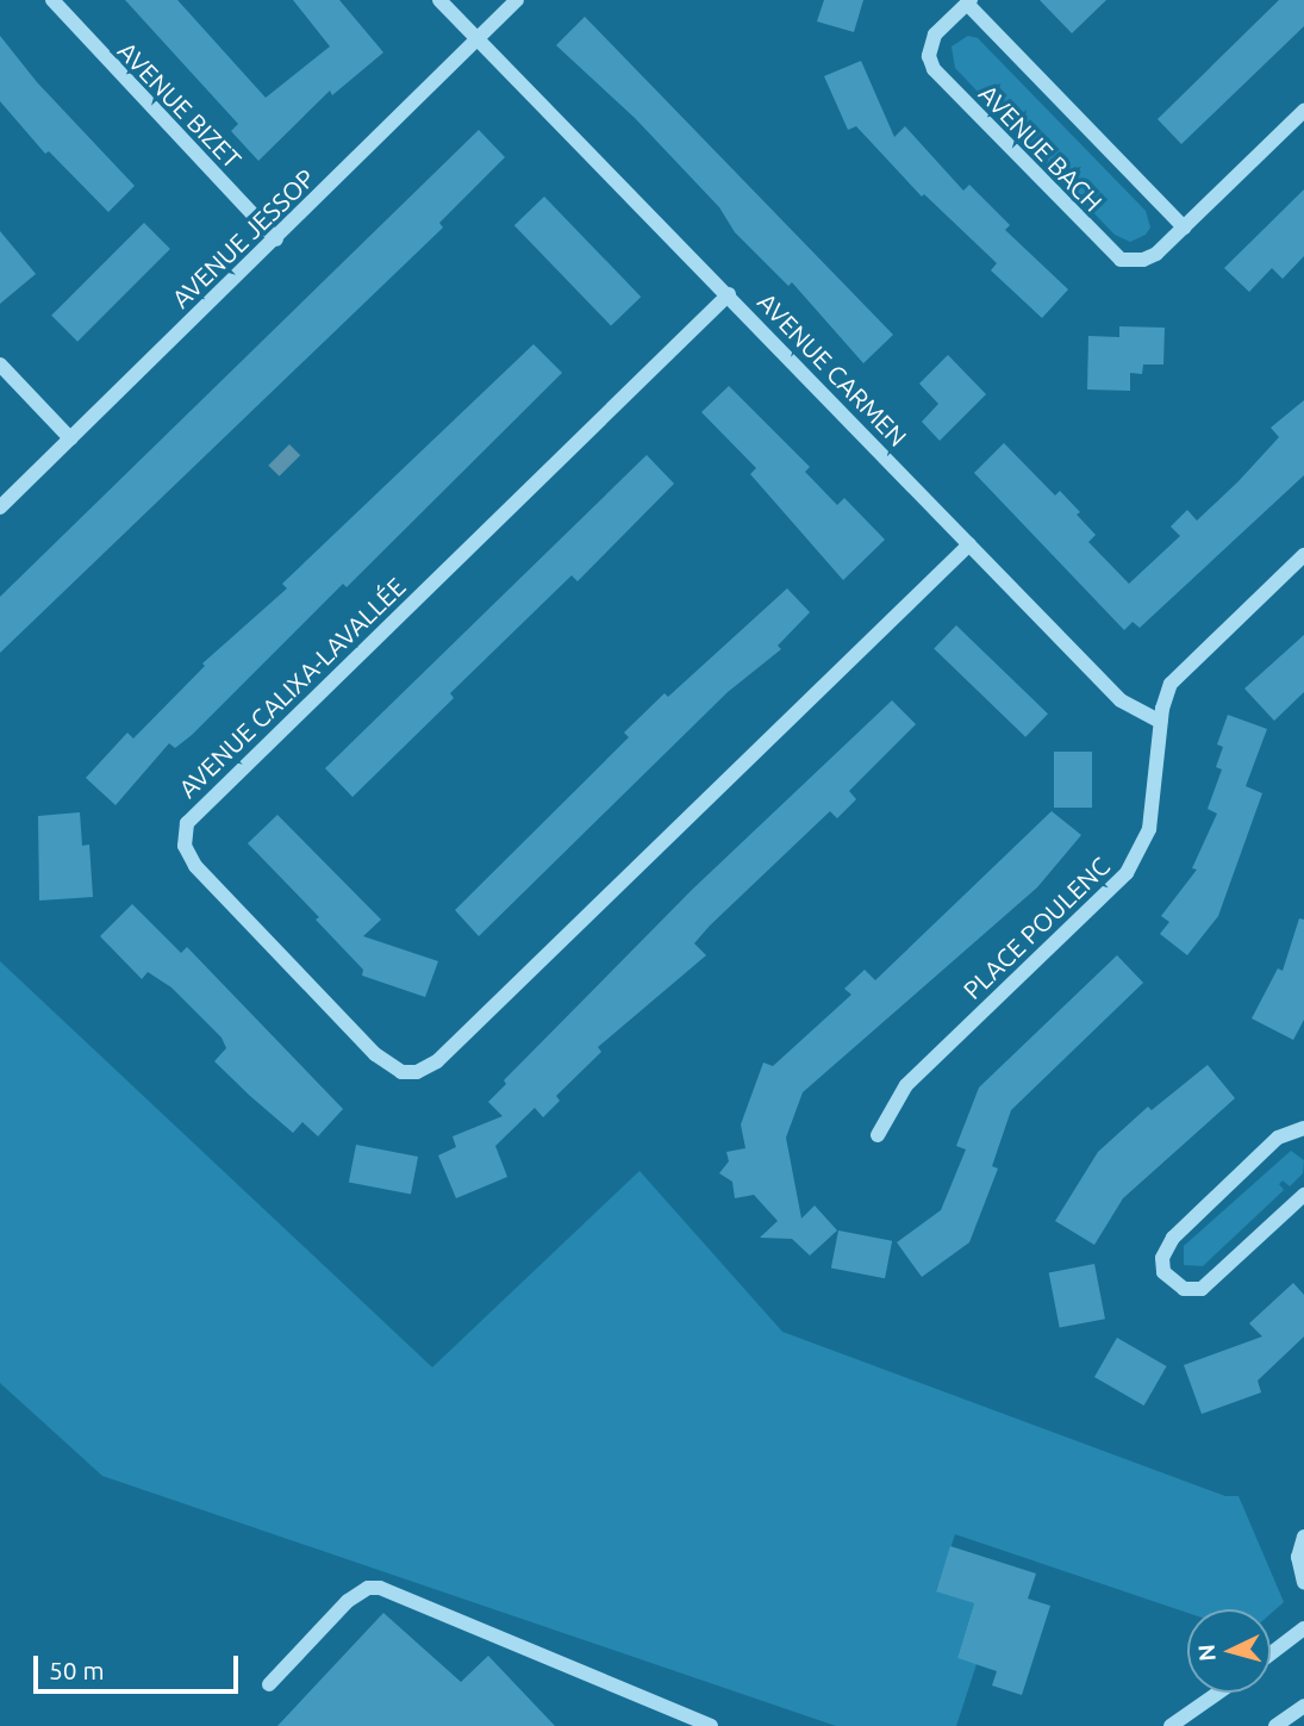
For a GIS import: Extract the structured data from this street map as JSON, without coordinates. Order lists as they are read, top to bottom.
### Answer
{
  "streets": {
    "street": [
      "AVENUE BIZET",
      "AVENUE BACH",
      "AVENUE JESSOP",
      "AVENUE CARMEN",
      "AVENUE CALIXA-LAVALLÉE",
      "PLACE POULENC"
    ]
  },
  "crossings": [
    ["AVENUE BIZET", "AVENUE JESSOP"],
    ["AVENUE JESSOP", "AVENUE CARMEN"],
    ["AVENUE CARMEN", "AVENUE CALIXA-LAVALLÉE"],
    ["AVENUE CARMEN", "PLACE POULENC"]
  ],
  "scale_bar": "50 m",
  "north": "left"
}
